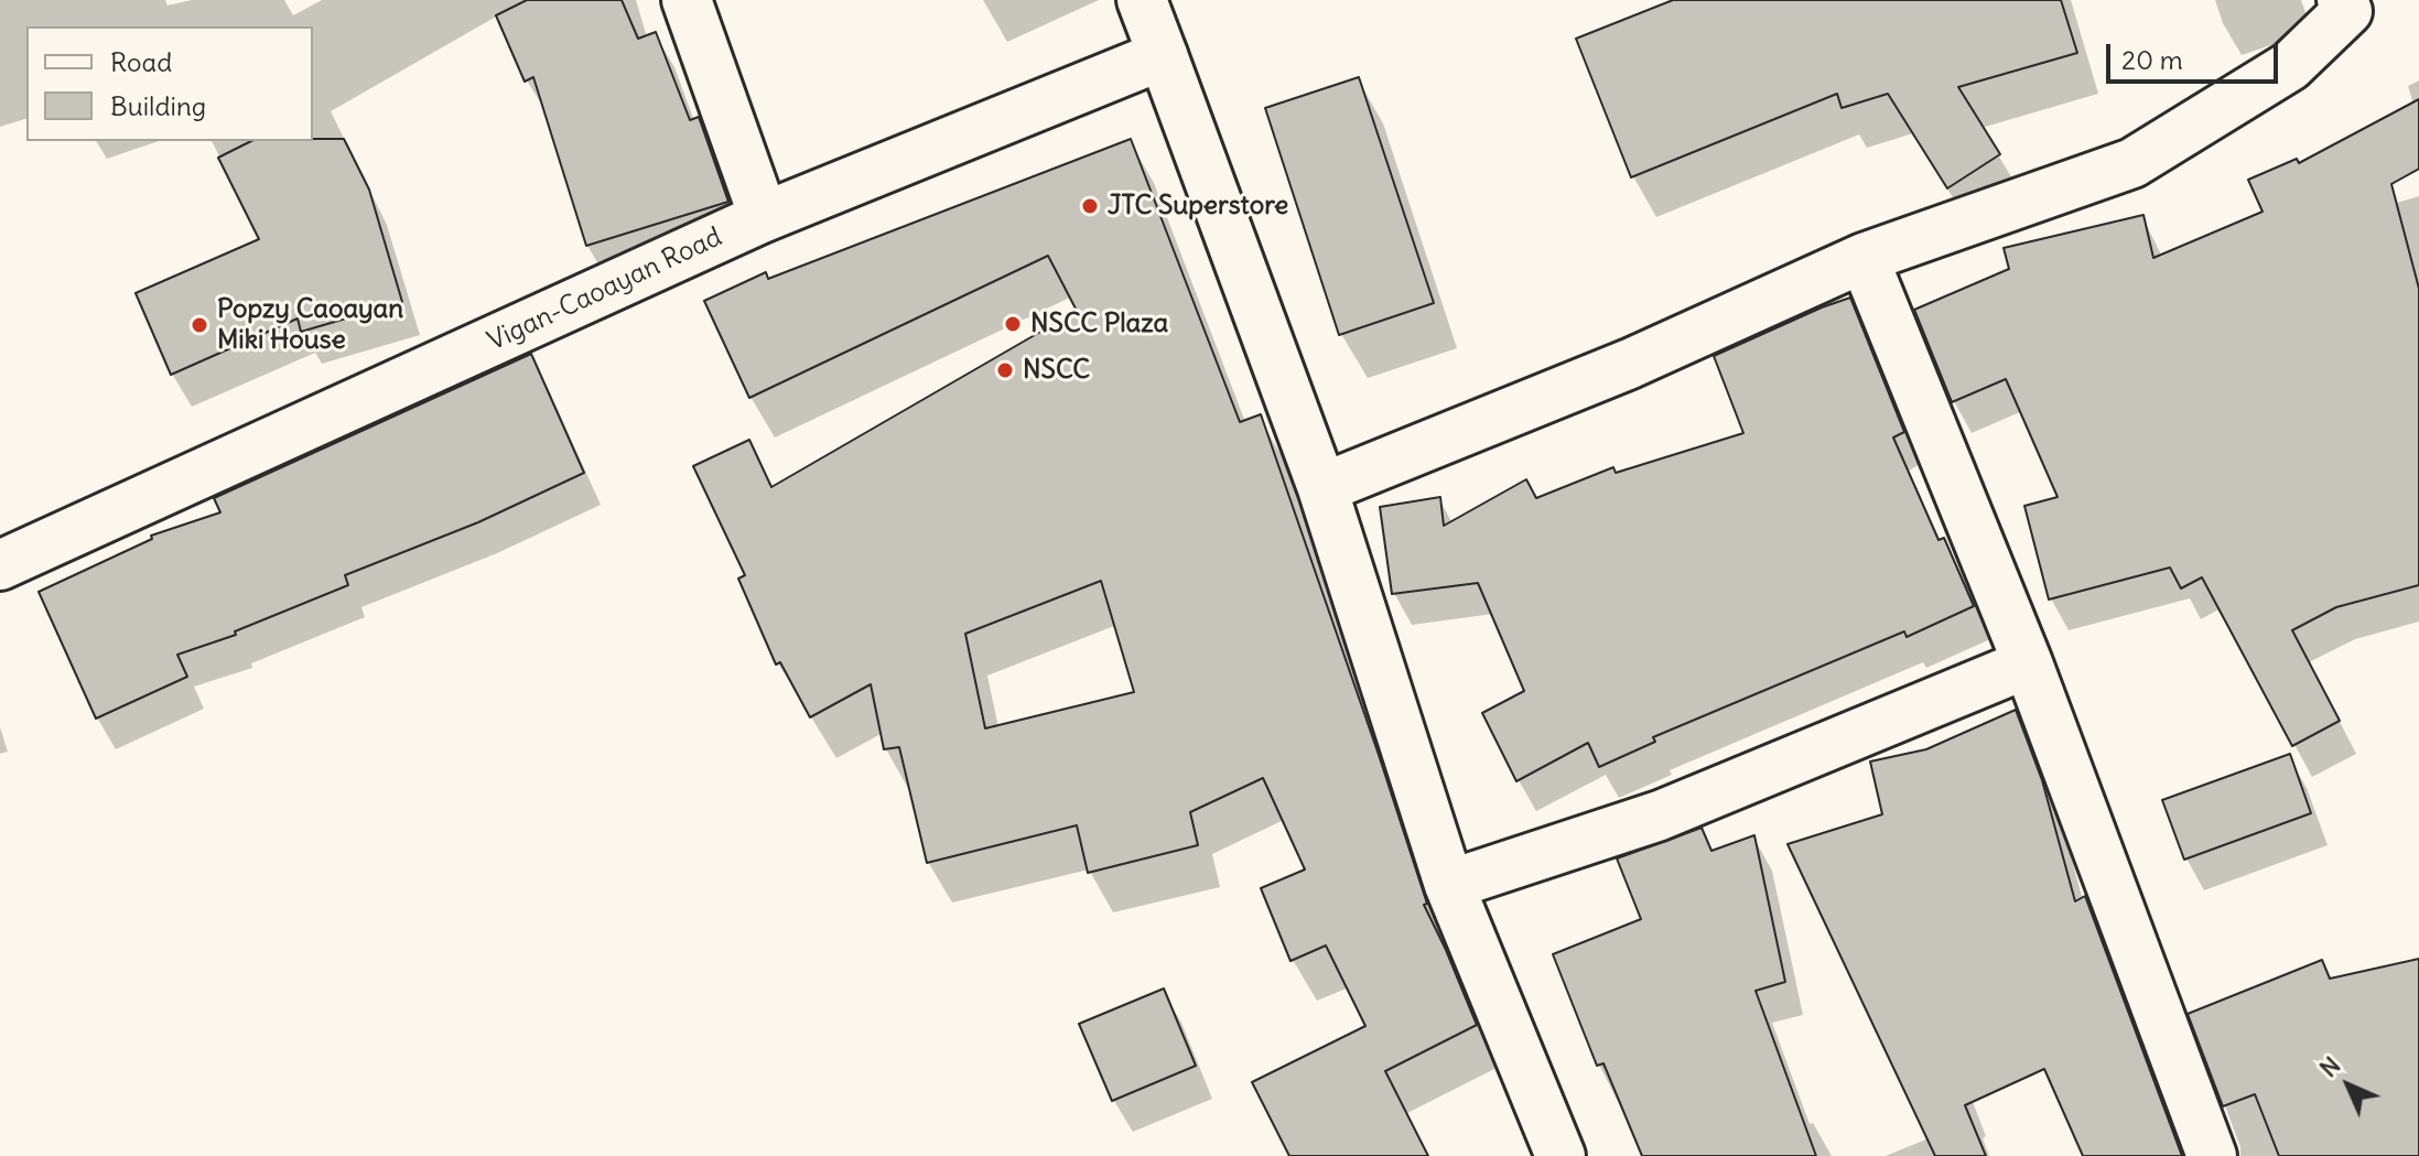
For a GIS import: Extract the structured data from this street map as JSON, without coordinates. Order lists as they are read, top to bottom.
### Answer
{
  "streets": {
    "street": ["Vigan-Caoayan Road"]
  },
  "places": [
    "JTC Superstore",
    "NSCC Plaza",
    "Popzy Caoayan Miki House",
    "NSCC"
  ],
  "legend": ["Road", "Building"],
  "scale_bar": "20 m",
  "north": "top left"
}
